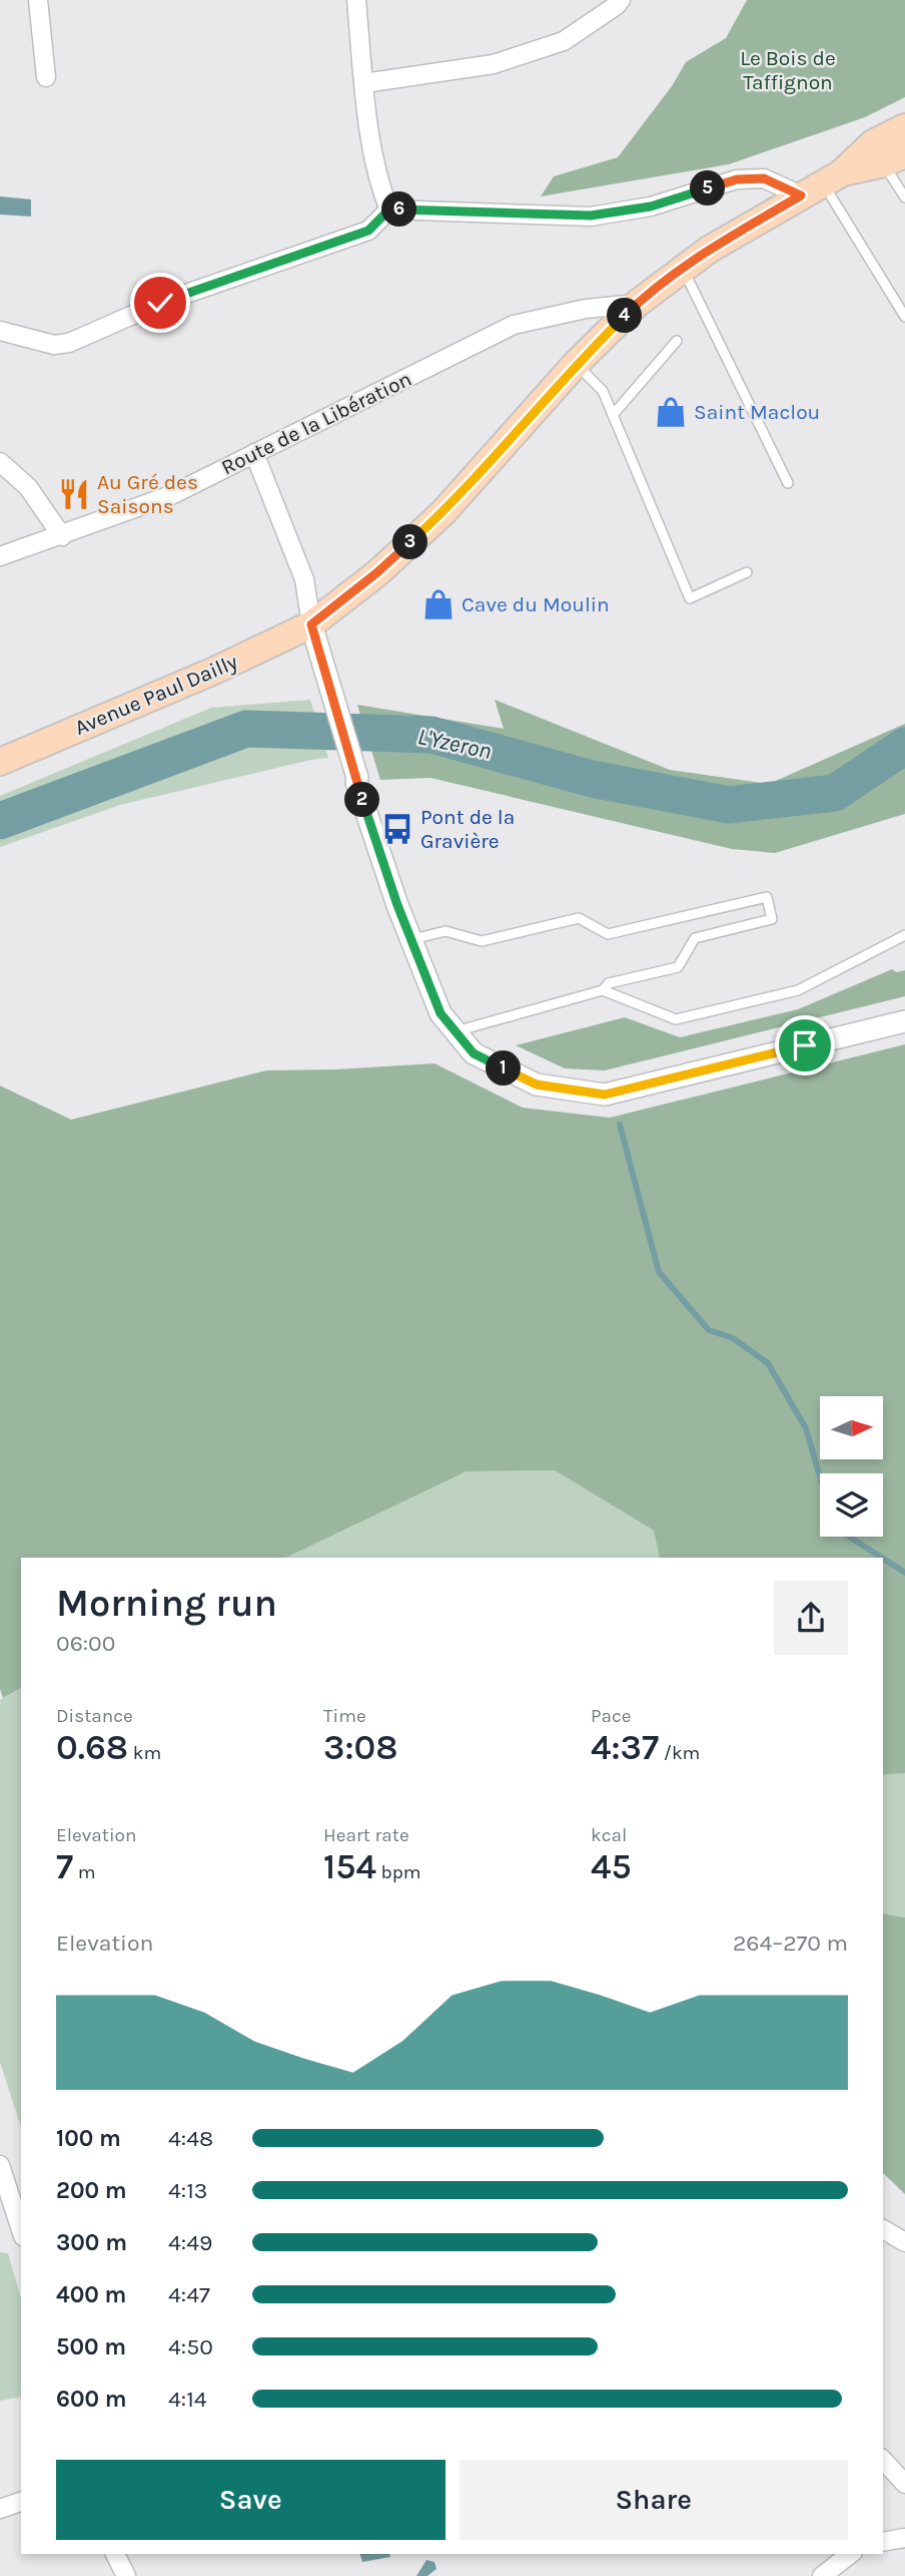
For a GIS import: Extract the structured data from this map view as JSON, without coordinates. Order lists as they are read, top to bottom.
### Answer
{
  "streets": {
    "main road": ["Avenue Paul Dailly"],
    "street": ["Route de la Libération"]
  },
  "water": ["L'Yzeron"],
  "parks": ["Le Bois de Taffignon"],
  "places": {
    "shop": ["Saint Maclou", "Cave du Moulin"],
    "restaurant": ["Au Gré des Saisons"],
    "bus stop": ["Pont de la Gravière"]
  },
  "north": "right",
  "page": {
    "pins": [
      "5",
      "6",
      "4",
      "3",
      "2",
      "1"
    ],
    "heading": ["Morning run", "06:00"],
    "stats": [
      ["Distance", "0.68 km"],
      ["Time", "3:08"],
      ["Pace", "4:37 /km"],
      ["Elevation", "7 m"],
      ["Heart rate", "154 bpm"],
      ["kcal", "45"]
    ],
    "chart": ["Elevation", "264–270 m"],
    "list": [
      {
        "name": "100 m",
        "note": "4:48"
      },
      {
        "name": "200 m",
        "note": "4:13"
      },
      {
        "name": "300 m",
        "note": "4:49"
      },
      {
        "name": "400 m",
        "note": "4:47"
      },
      {
        "name": "500 m",
        "note": "4:50"
      },
      {
        "name": "600 m",
        "note": "4:14"
      }
    ],
    "buttons": ["Save", "Share"]
  }
}
